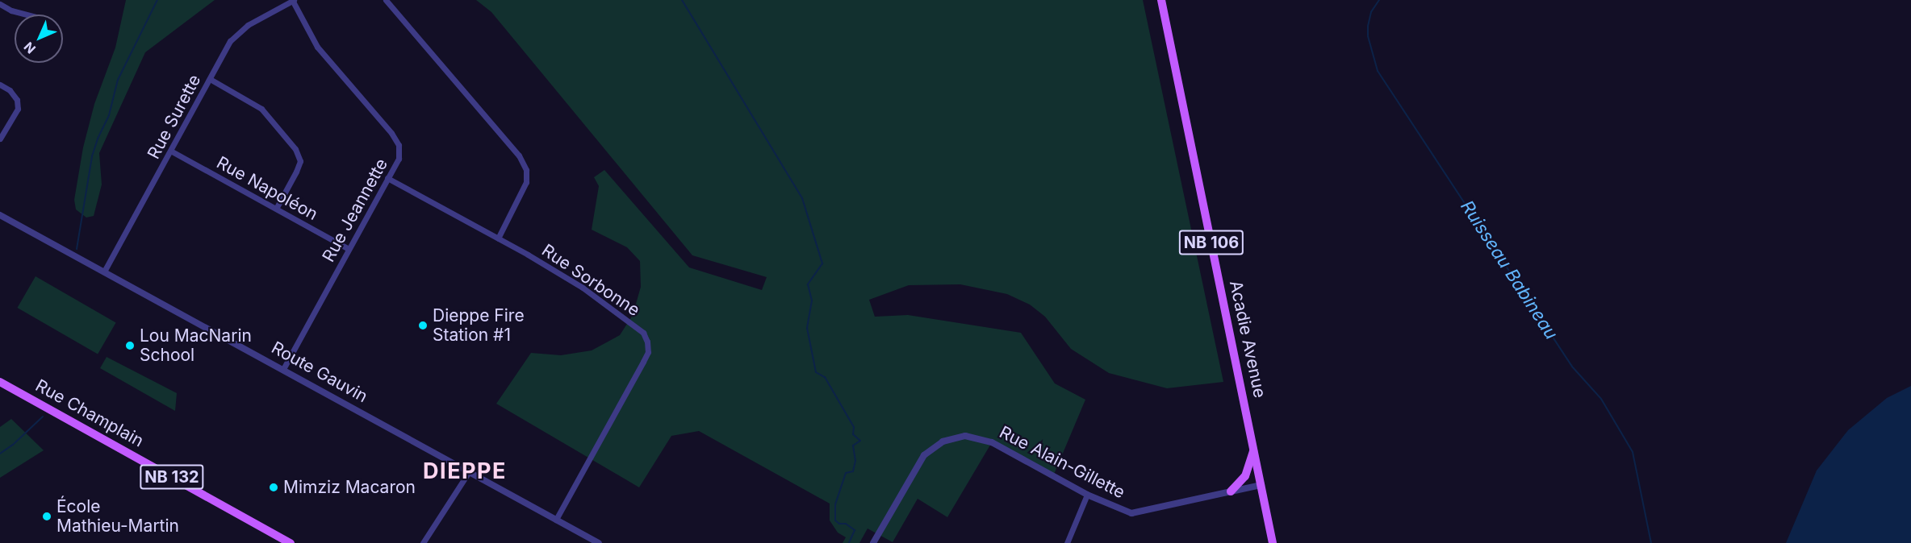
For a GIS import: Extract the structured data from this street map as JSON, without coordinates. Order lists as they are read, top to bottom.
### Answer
{
  "streets": {
    "main road": [
      "NB 106",
      "Acadie Avenue",
      "Rue Champlain",
      "NB 132"
    ],
    "street": [
      "Rue Surette",
      "Rue Napoléon",
      "Rue Jeannette",
      "Rue Sorbonne",
      "Route Gauvin",
      "Rue Alain-Gillette"
    ]
  },
  "crossings": [
    ["Rue Surette", "Rue Napoléon"],
    ["Rue Surette", "Rue Jeannette"],
    ["Rue Surette", "Route Gauvin"],
    ["Rue Napoléon", "Rue Jeannette"],
    ["Rue Jeannette", "Rue Sorbonne"],
    ["Rue Jeannette", "Route Gauvin"],
    ["Rue Sorbonne", "Route Gauvin"],
    ["Acadie Avenue", "Rue Alain-Gillette"]
  ],
  "districts": ["DIEPPE"],
  "water": ["Ruisseau Babineau"],
  "places": [
    "Dieppe Fire Station #1",
    "Lou MacNarin School",
    "Mimziz Macaron",
    "École Mathieu-Martin"
  ],
  "north": "bottom left"
}
